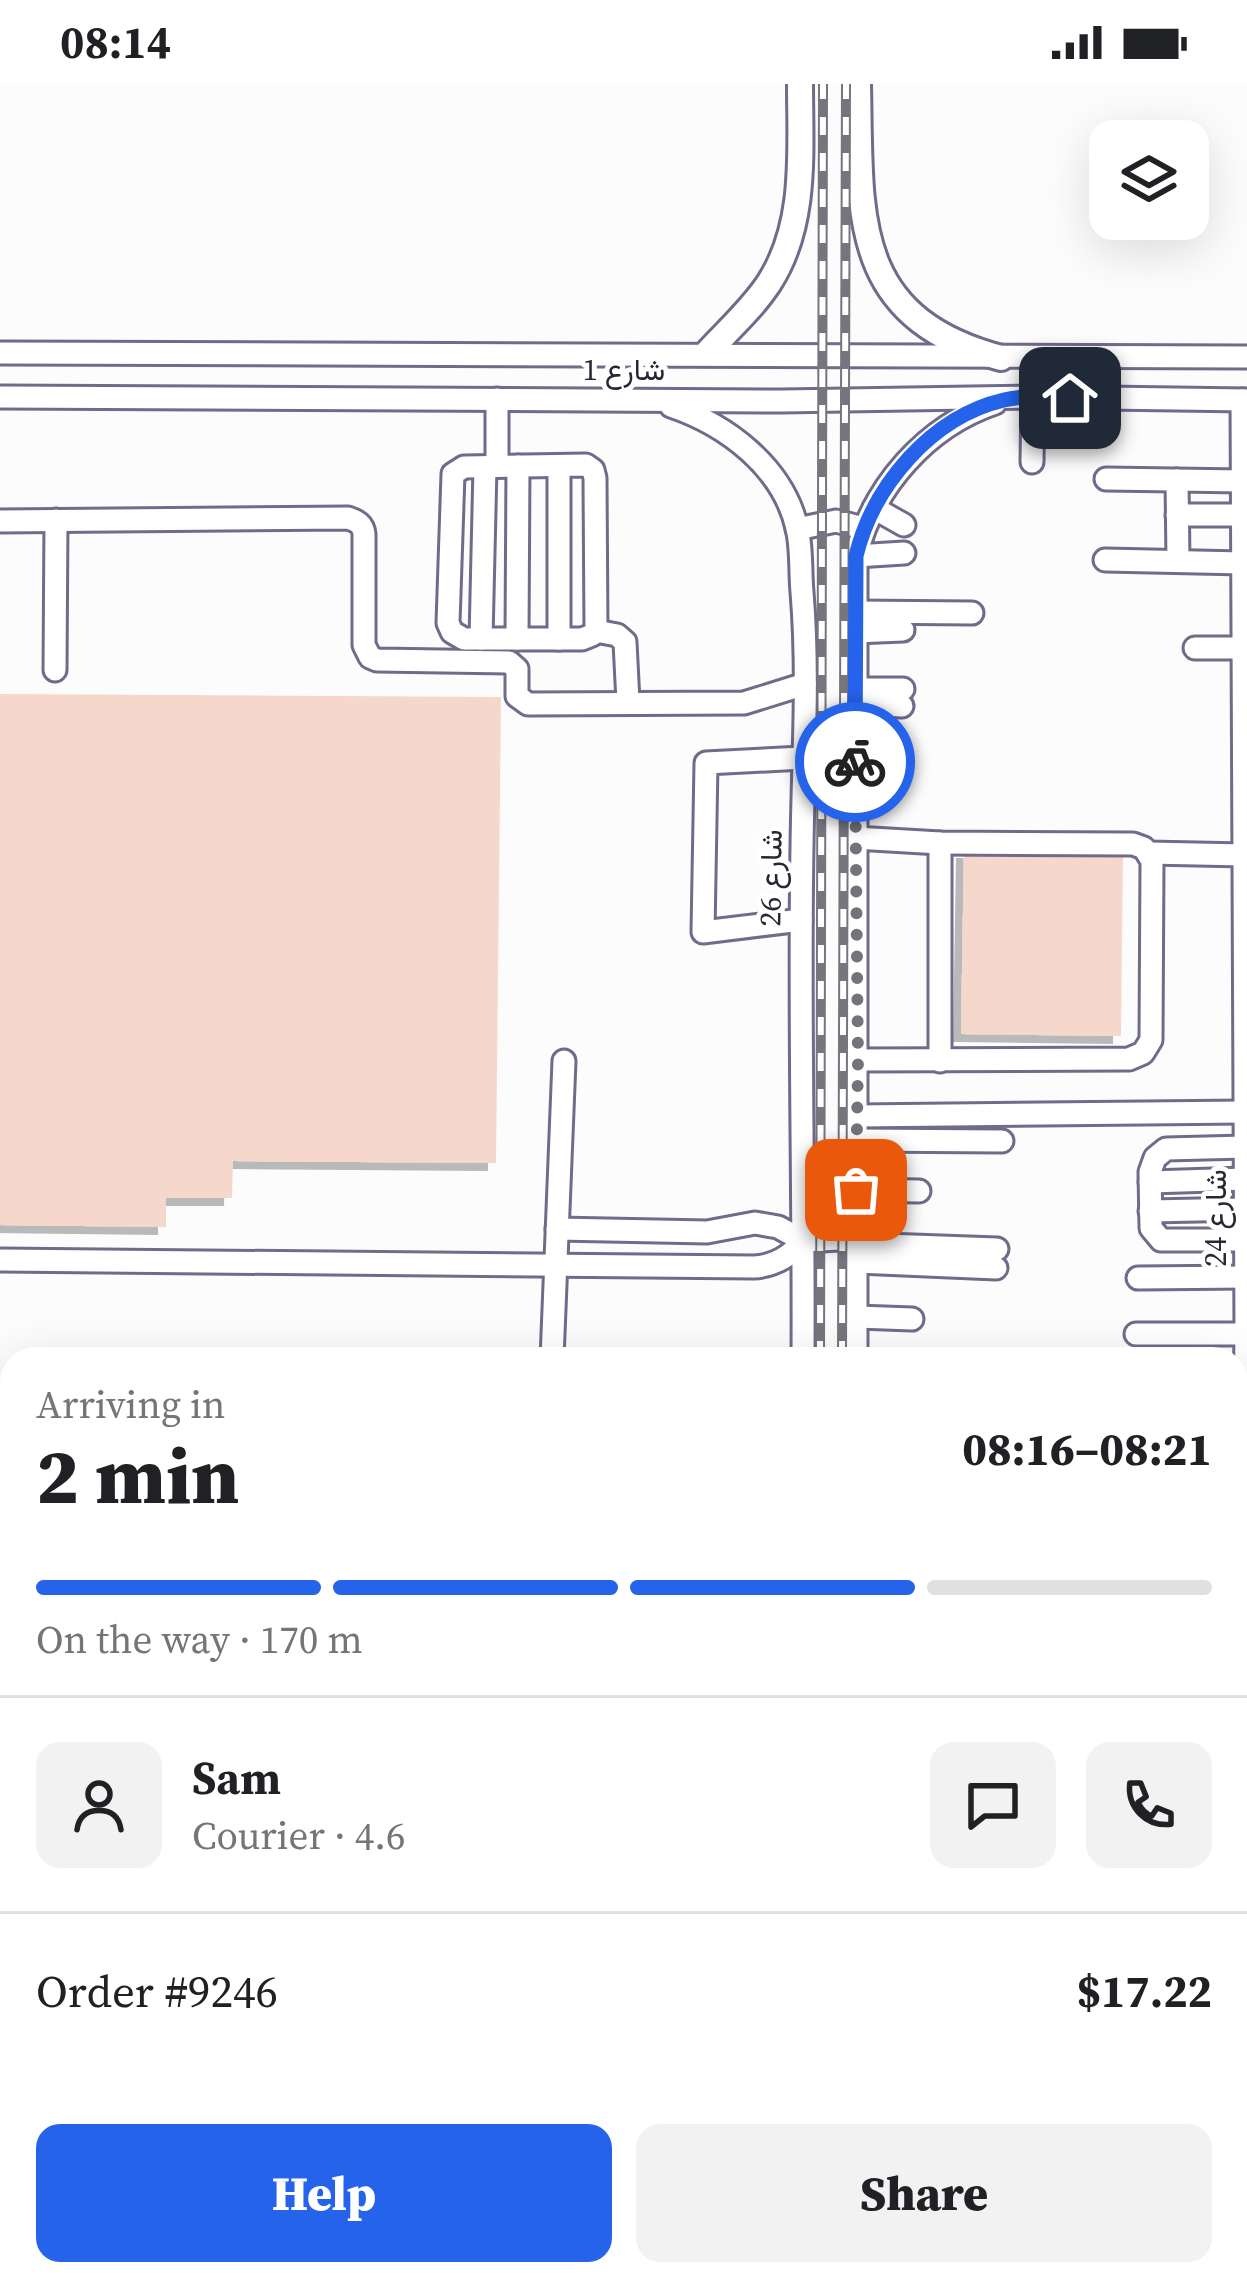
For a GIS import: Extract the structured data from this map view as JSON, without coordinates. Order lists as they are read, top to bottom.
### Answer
{
  "streets": {
    "street": ["شارع 1", "شارع 26", "شارع 24"]
  },
  "crossings": [
    ["شارع 1", "شارع 26"],
    ["شارع 1", "شارع 24"]
  ],
  "page": {
    "status": "08:14",
    "heading": ["2 min", "Arriving in", "08:16–08:21"],
    "panel": [
      "Sam",
      "Courier · 4.6",
      "Order #9246",
      "$17.22"
    ],
    "bar": "On the way · 170 m",
    "buttons": ["Help", "Share"]
  }
}
